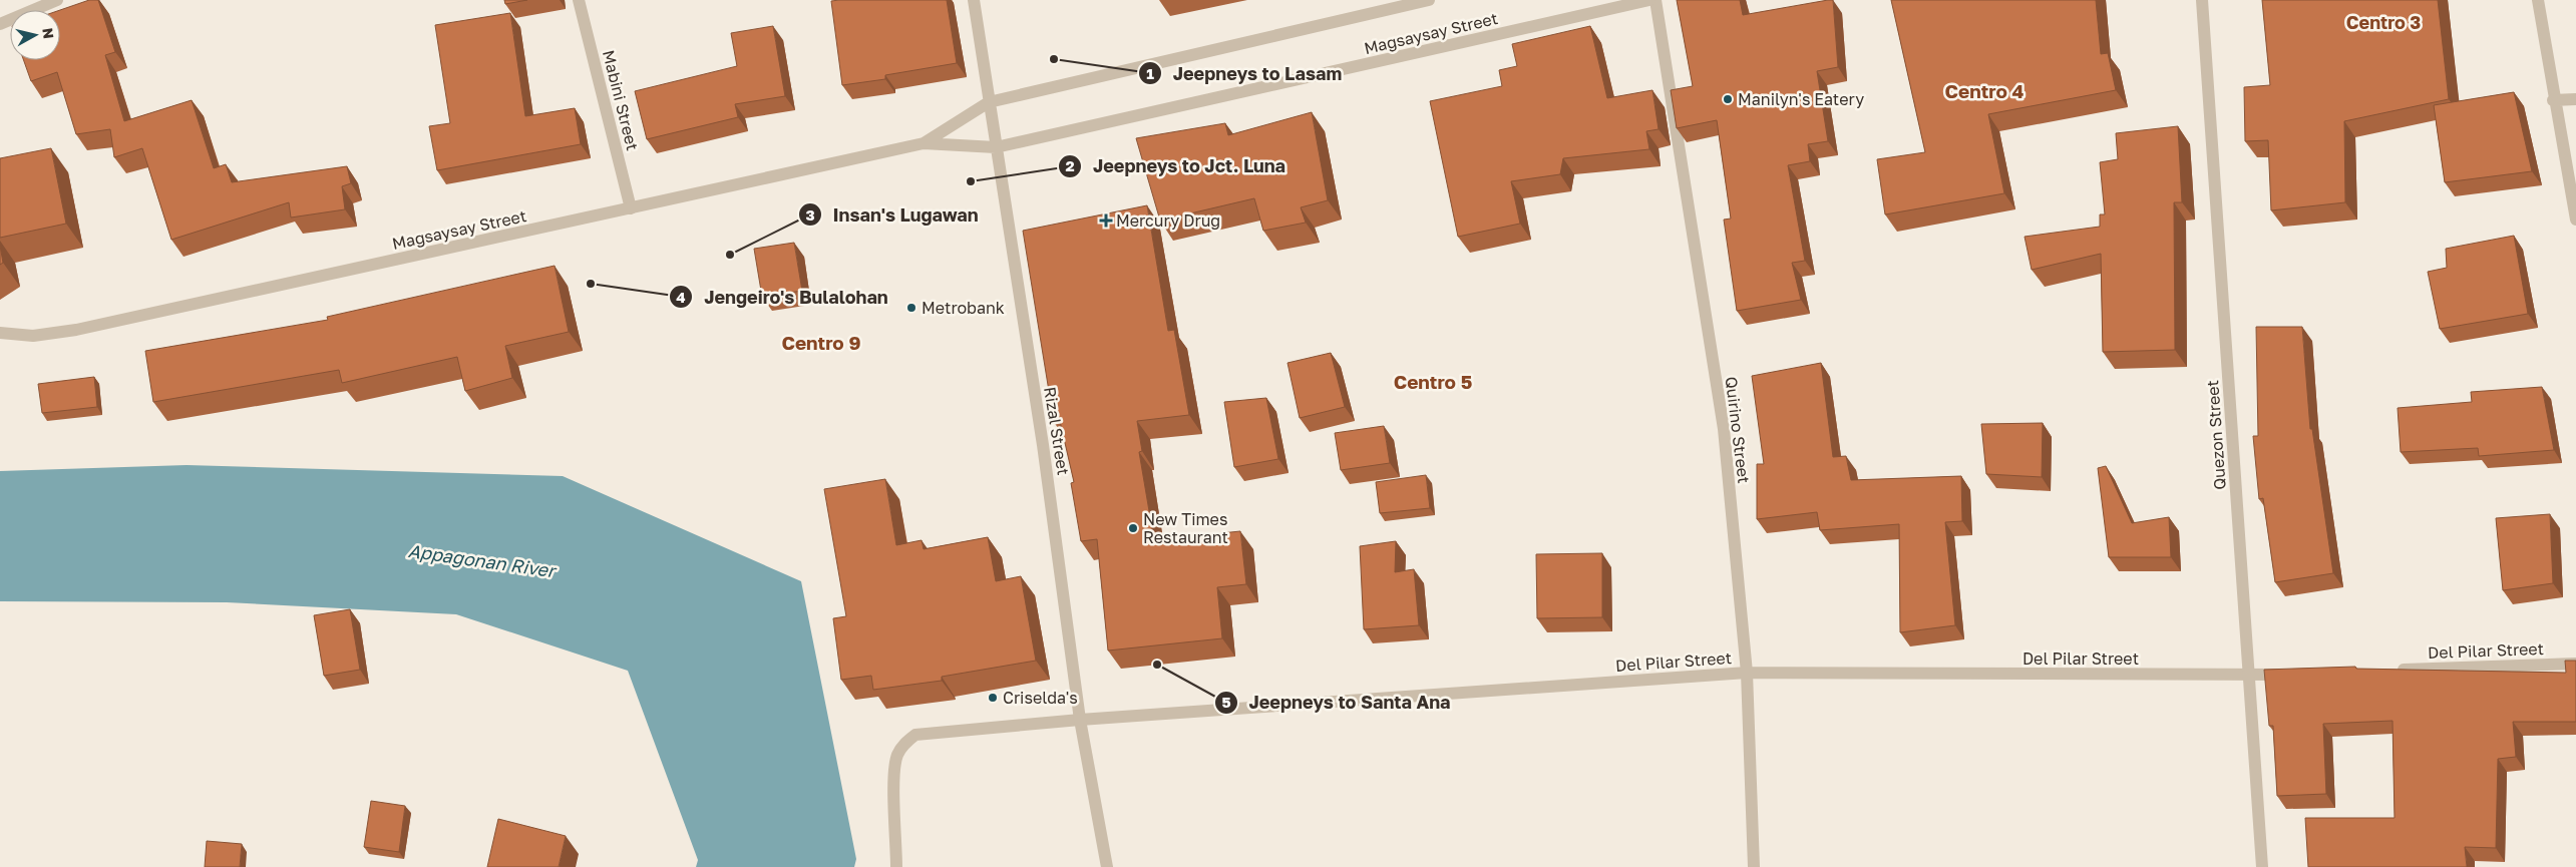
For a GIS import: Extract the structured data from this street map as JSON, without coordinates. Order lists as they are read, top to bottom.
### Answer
{
  "streets": {
    "street": [
      "Magsaysay Street",
      "Mabini Street",
      "Quirino Street",
      "Rizal Street",
      "Quezon Street",
      "Del Pilar Street"
    ]
  },
  "crossings": [
    ["Magsaysay Street", "Mabini Street"],
    ["Magsaysay Street", "Rizal Street"],
    ["Quirino Street", "Del Pilar Street"],
    ["Rizal Street", "Del Pilar Street"],
    ["Quezon Street", "Del Pilar Street"]
  ],
  "districts": [
    "Centro 3",
    "Centro 4",
    "Centro 9",
    "Centro 5"
  ],
  "water": ["Appagonan River"],
  "places": {
    "other": [
      "Jeepneys to Lasam",
      "Manilyn's Eatery",
      "Jeepneys to Jct. Luna",
      "Insan's Lugawan",
      "Jengeiro's Bulalohan",
      "Metrobank",
      "New Times Restaurant",
      "Jeepneys to Santa Ana",
      "Criselda's"
    ],
    "health": ["Mercury Drug"]
  },
  "north": "right"
}
